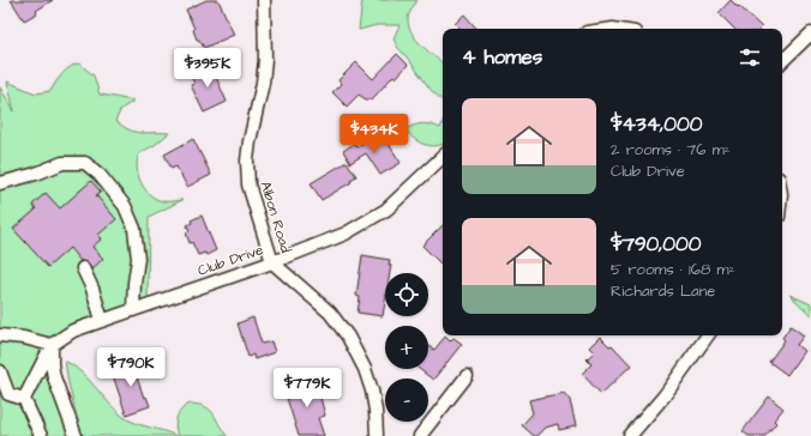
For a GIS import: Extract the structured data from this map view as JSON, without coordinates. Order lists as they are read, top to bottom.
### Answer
{
  "streets": {
    "street": ["Albon Road", "Club Drive"]
  },
  "crossings": [
    ["Albon Road", "Club Drive"]
  ],
  "page": {
    "heading": "4 homes",
    "price": [
      "$395K",
      "$434K",
      "$790K",
      "$779K"
    ],
    "list": [
      {
        "name": "$434,000",
        "note": "2 rooms · 76 m² · Club Drive"
      },
      {
        "name": "$790,000",
        "note": "5 rooms · 168 m² · Richards Lane"
      }
    ],
    "map_buttons": ["+", "−"]
  }
}
